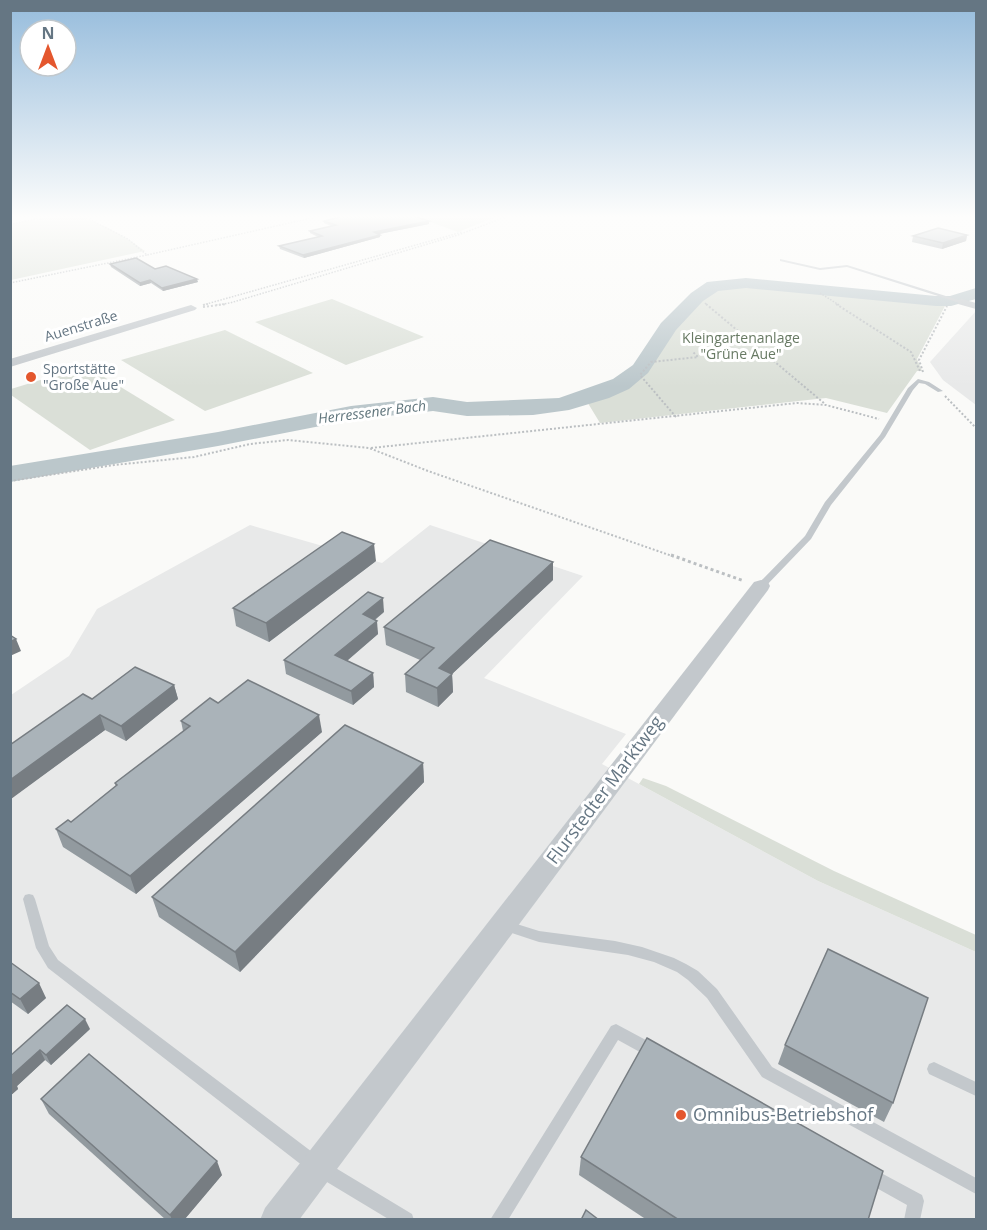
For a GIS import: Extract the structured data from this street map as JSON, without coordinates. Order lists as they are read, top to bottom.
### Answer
{
  "streets": {
    "street": ["Auenstraße", "Flurstedter Marktweg"]
  },
  "water": ["Herressener Bach"],
  "parks": ["Kleingartenanlage \"Grüne Aue\""],
  "places": ["Sportstätte \"Große Aue\"", "Omnibus-Betriebshof"],
  "north": "top"
}
